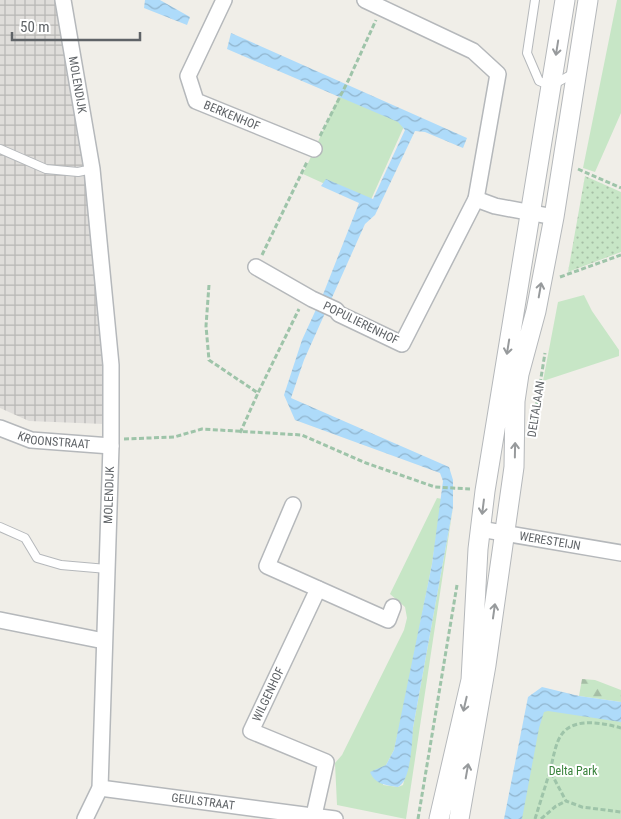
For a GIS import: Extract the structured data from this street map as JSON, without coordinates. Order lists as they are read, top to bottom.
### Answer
{
  "streets": {
    "street": [
      "MOLENDIJK",
      "BERKENHOF",
      "POPULIERENHOF",
      "DELTALAAN",
      "KROONSTRAAT",
      "WERESTEIJN",
      "WILGENHOF",
      "GEULSTRAAT"
    ]
  },
  "crossings": [
    ["MOLENDIJK", "KROONSTRAAT"],
    ["MOLENDIJK", "GEULSTRAAT"],
    ["DELTALAAN", "WERESTEIJN"],
    ["WILGENHOF", "GEULSTRAAT"]
  ],
  "parks": ["Delta Park"],
  "scale_bar": "50 m"
}
